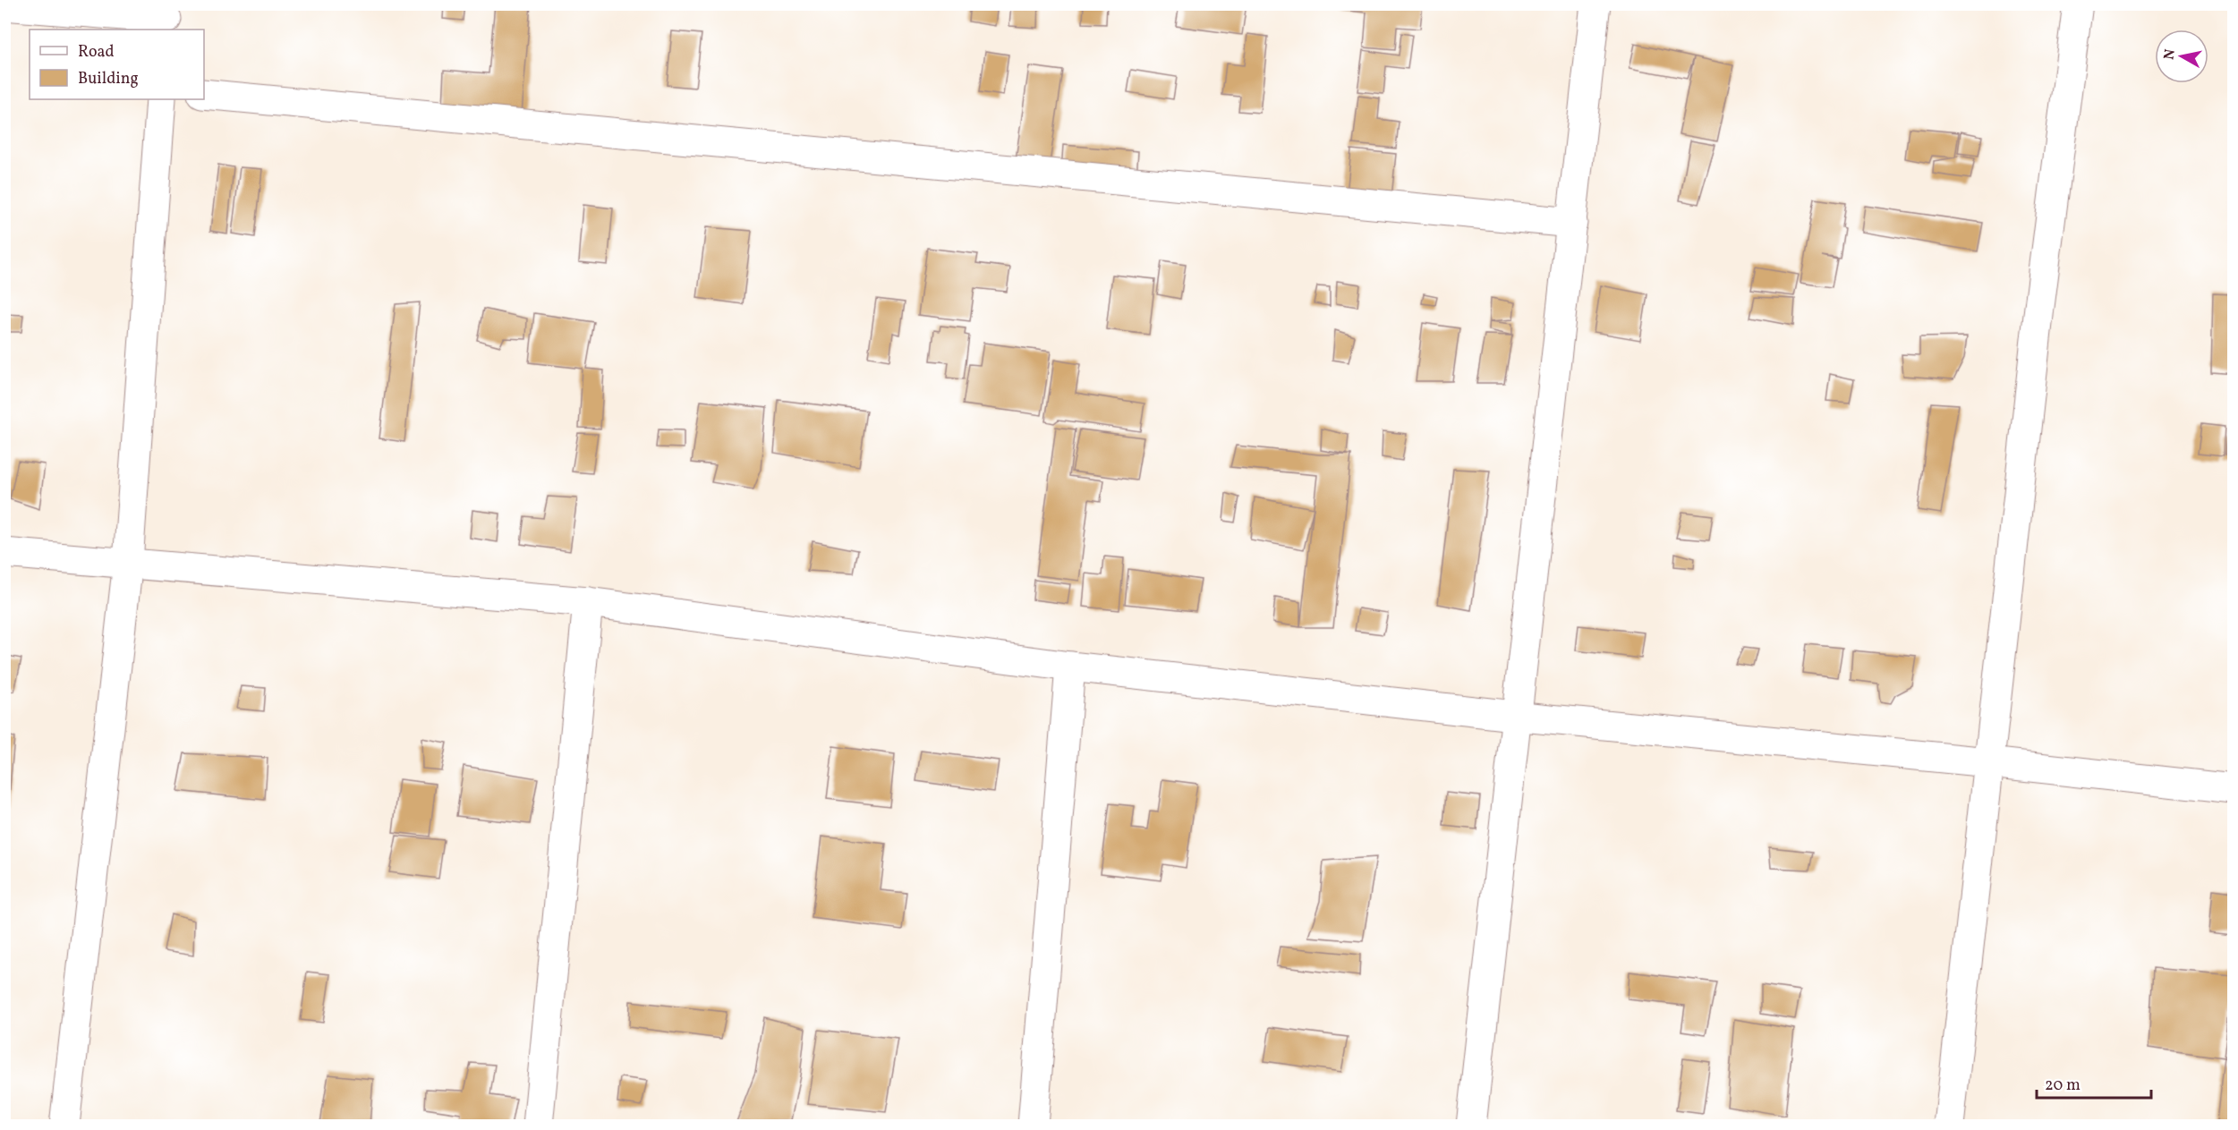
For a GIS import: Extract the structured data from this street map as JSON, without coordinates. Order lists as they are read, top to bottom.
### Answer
{
  "legend": ["Road", "Building"],
  "scale_bar": "20 m",
  "north": "left"
}
